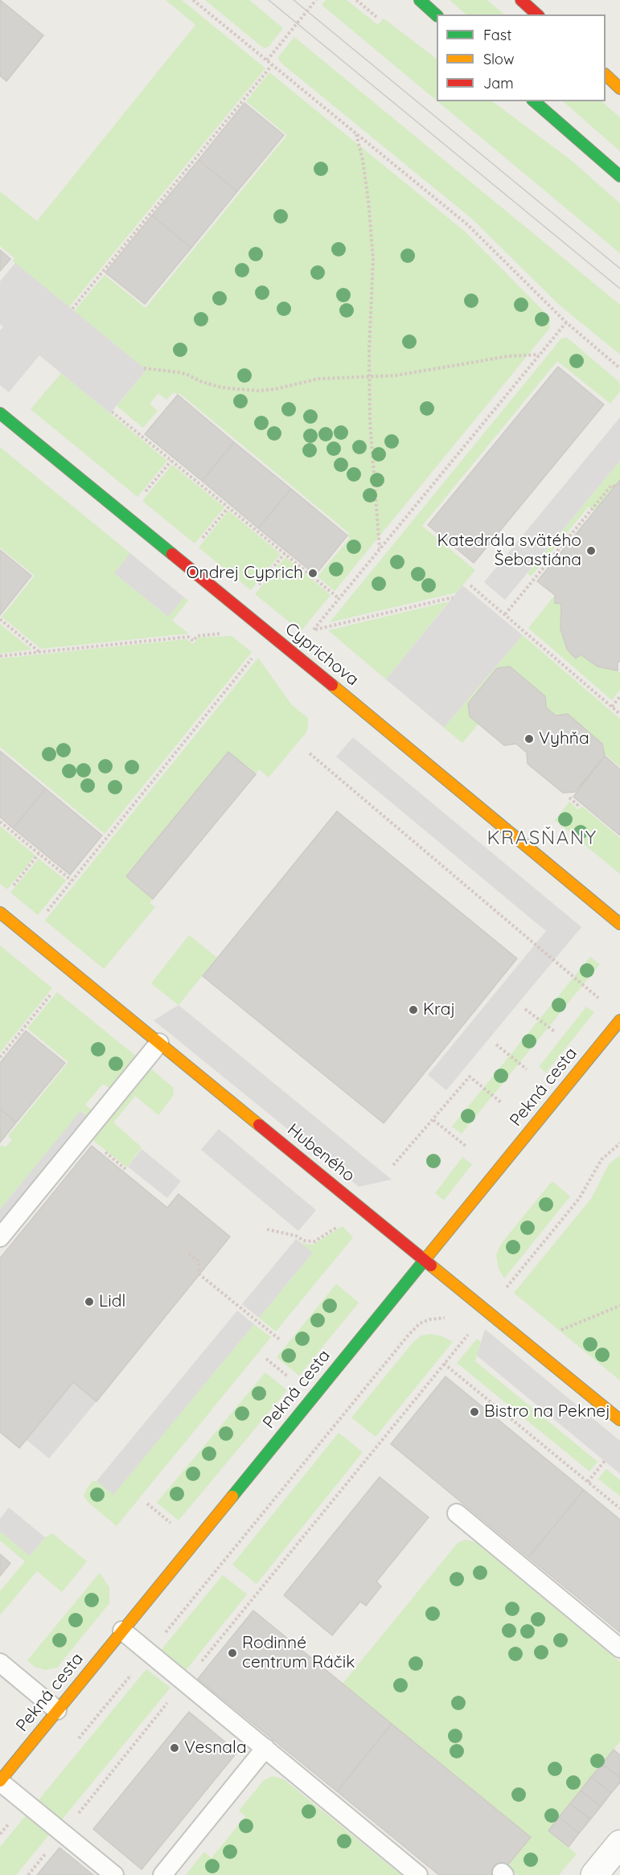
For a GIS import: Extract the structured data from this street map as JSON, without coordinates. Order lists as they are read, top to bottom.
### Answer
{
  "streets": {
    "street": ["Cyprichova", "Pekná cesta", "Hubeného"]
  },
  "crossings": [
    ["Pekná cesta", "Hubeného"]
  ],
  "districts": ["KRASŇANY"],
  "places": [
    "Katedrála svätého Šebastiána",
    "Ondrej Cyprich",
    "Vyhňa",
    "Kraj",
    "Lidl",
    "Bistro na Peknej",
    "Rodinné centrum Ráčik",
    "Vesnala"
  ],
  "legend": ["Fast", "Slow", "Jam"]
}
